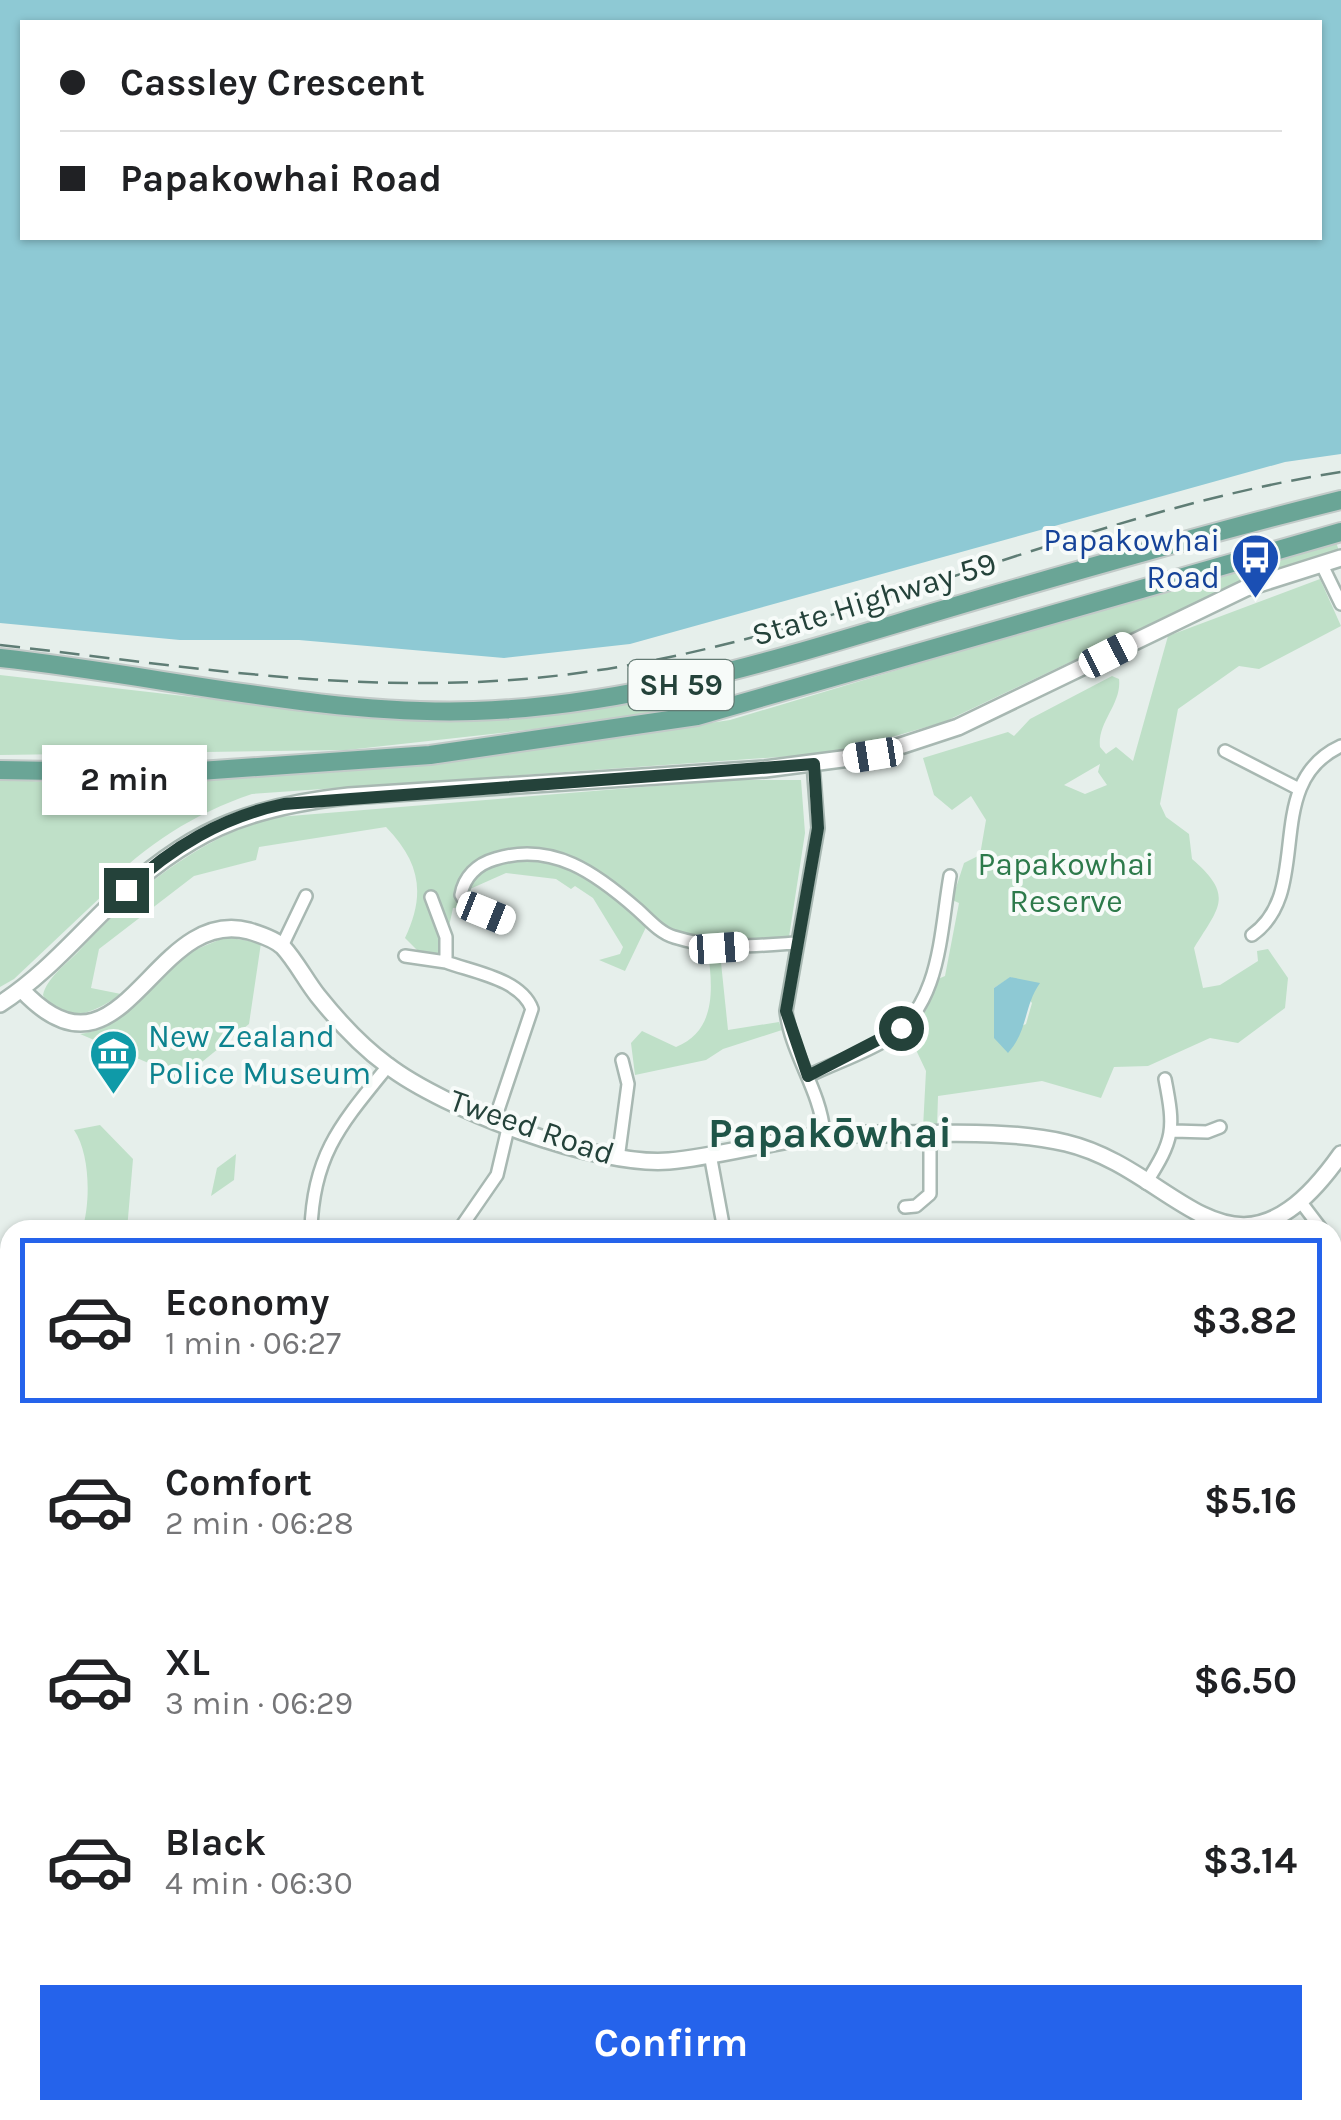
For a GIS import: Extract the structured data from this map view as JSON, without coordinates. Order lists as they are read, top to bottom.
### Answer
{
  "streets": {
    "main road": ["State Highway 59", "SH 59"],
    "street": ["Tweed Road"]
  },
  "districts": ["Papakōwhai"],
  "parks": ["Papakowhai Reserve"],
  "places": {
    "bus stop": ["Papakowhai Road"],
    "museum": ["New Zealand Police Museum"]
  },
  "page": {
    "banner": ["Cassley Crescent", "Papakowhai Road"],
    "bubble": "2 min",
    "list": [
      {
        "name": "Economy",
        "note": "1 min · 06:27",
        "value": "$3.82"
      },
      {
        "name": "Comfort",
        "note": "2 min · 06:28",
        "value": "$5.16"
      },
      {
        "name": "XL",
        "note": "3 min · 06:29",
        "value": "$6.50"
      },
      {
        "name": "Black",
        "note": "4 min · 06:30",
        "value": "$3.14"
      }
    ],
    "buttons": "Confirm"
  }
}
